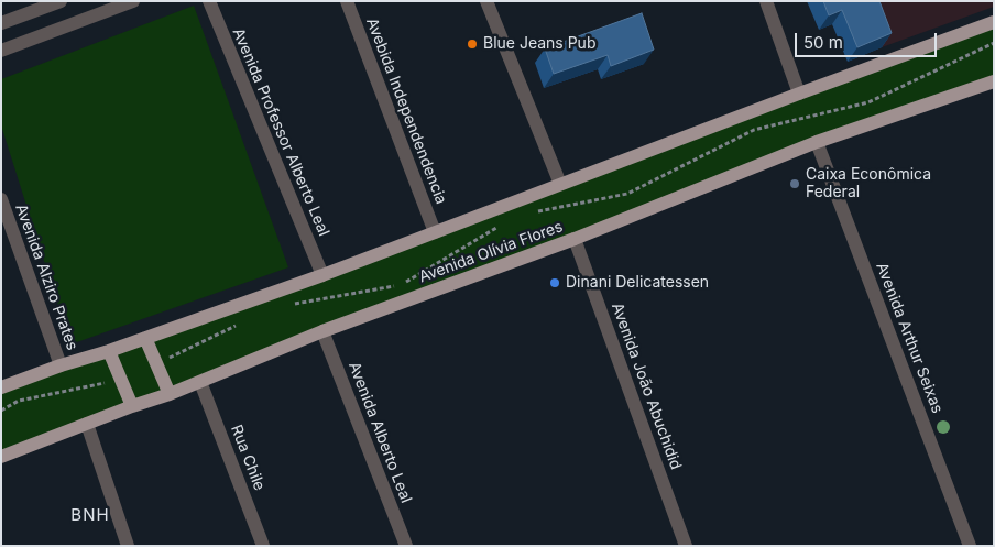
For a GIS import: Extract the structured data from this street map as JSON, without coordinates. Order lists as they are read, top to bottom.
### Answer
{
  "streets": {
    "main road": ["Avenida Olívia Flores"],
    "street": [
      "Avebida Independendencia",
      "Avenida Professor Alberto Leal",
      "Avenida Alziro Prates",
      "Avenida Arthur Seixas",
      "Avenida João Abuchidid",
      "Avenida Alberto Leal",
      "Rua Chile"
    ]
  },
  "crossings": [
    ["Avenida Olívia Flores", "Avenida Arthur Seixas"],
    ["Avenida Olívia Flores", "Avenida João Abuchidid"],
    ["Avenida Olívia Flores", "Avenida Alberto Leal"],
    ["Avenida Olívia Flores", "Rua Chile"]
  ],
  "districts": ["BNH"],
  "places": ["Blue Jeans Pub", "Caixa Econômica Federal", "Dinani Delicatessen"],
  "scale_bar": "50 m"
}
